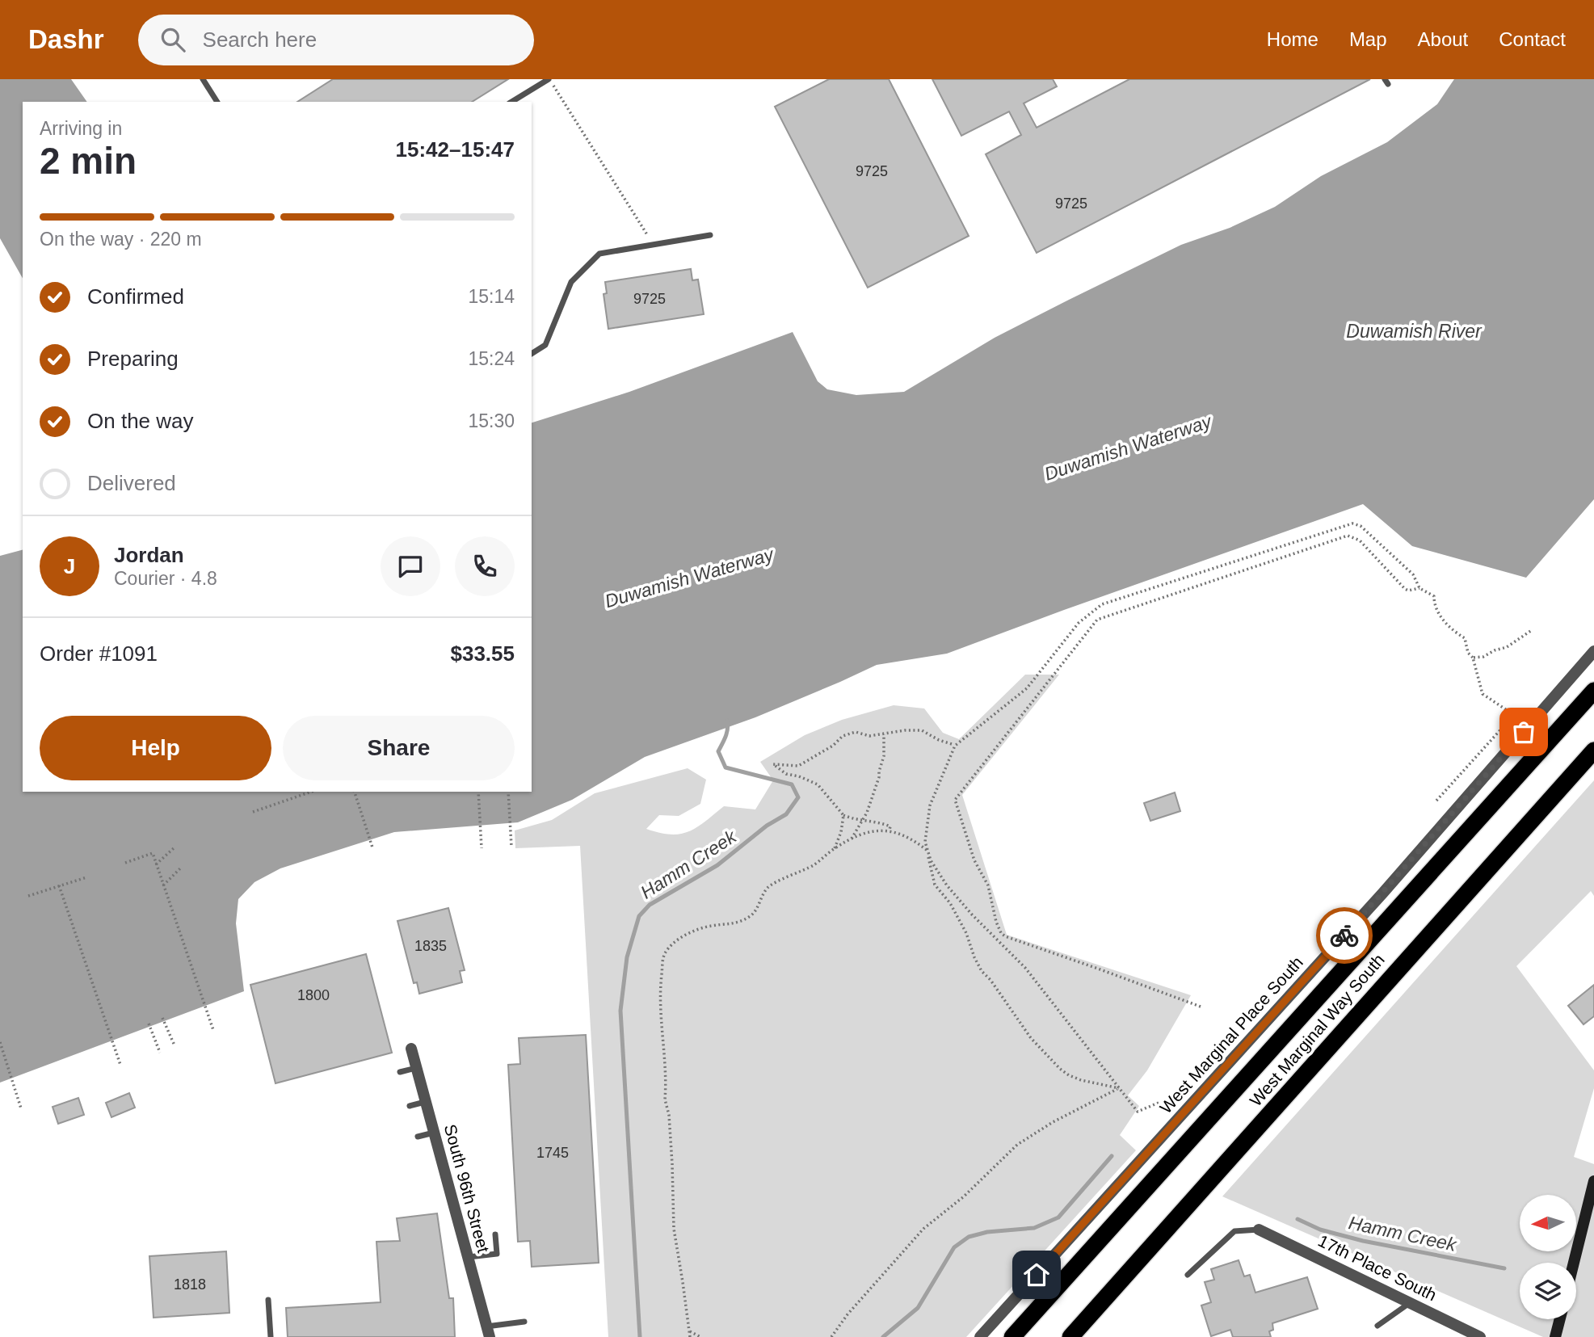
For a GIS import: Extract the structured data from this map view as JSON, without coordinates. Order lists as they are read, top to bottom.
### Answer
{
  "streets": {
    "highway": ["West Marginal Way South"],
    "street": ["West Marginal Place South", "South 96th Street", "17th Place South"]
  },
  "water": ["Duwamish River", "Duwamish Waterway", "Hamm Creek"],
  "house_numbers": [
    "9725",
    "9725",
    "9725",
    "1835",
    "1800",
    "1745",
    "1818"
  ],
  "north": "left",
  "page": {
    "header": "Dashr",
    "search": "Search here",
    "nav": [
      "Home",
      "Map",
      "About",
      "Contact"
    ],
    "heading": ["2 min", "Arriving in", "15:42–15:47"],
    "panel": [
      "Jordan",
      "Courier · 4.8",
      "Order #1091",
      "$33.55"
    ],
    "bar": "On the way · 220 m",
    "list": [
      ["Confirmed", "15:14"],
      ["Preparing", "15:24"],
      ["On the way", "15:30"],
      "Delivered"
    ],
    "round": "J",
    "buttons": ["Help", "Share"]
  }
}
